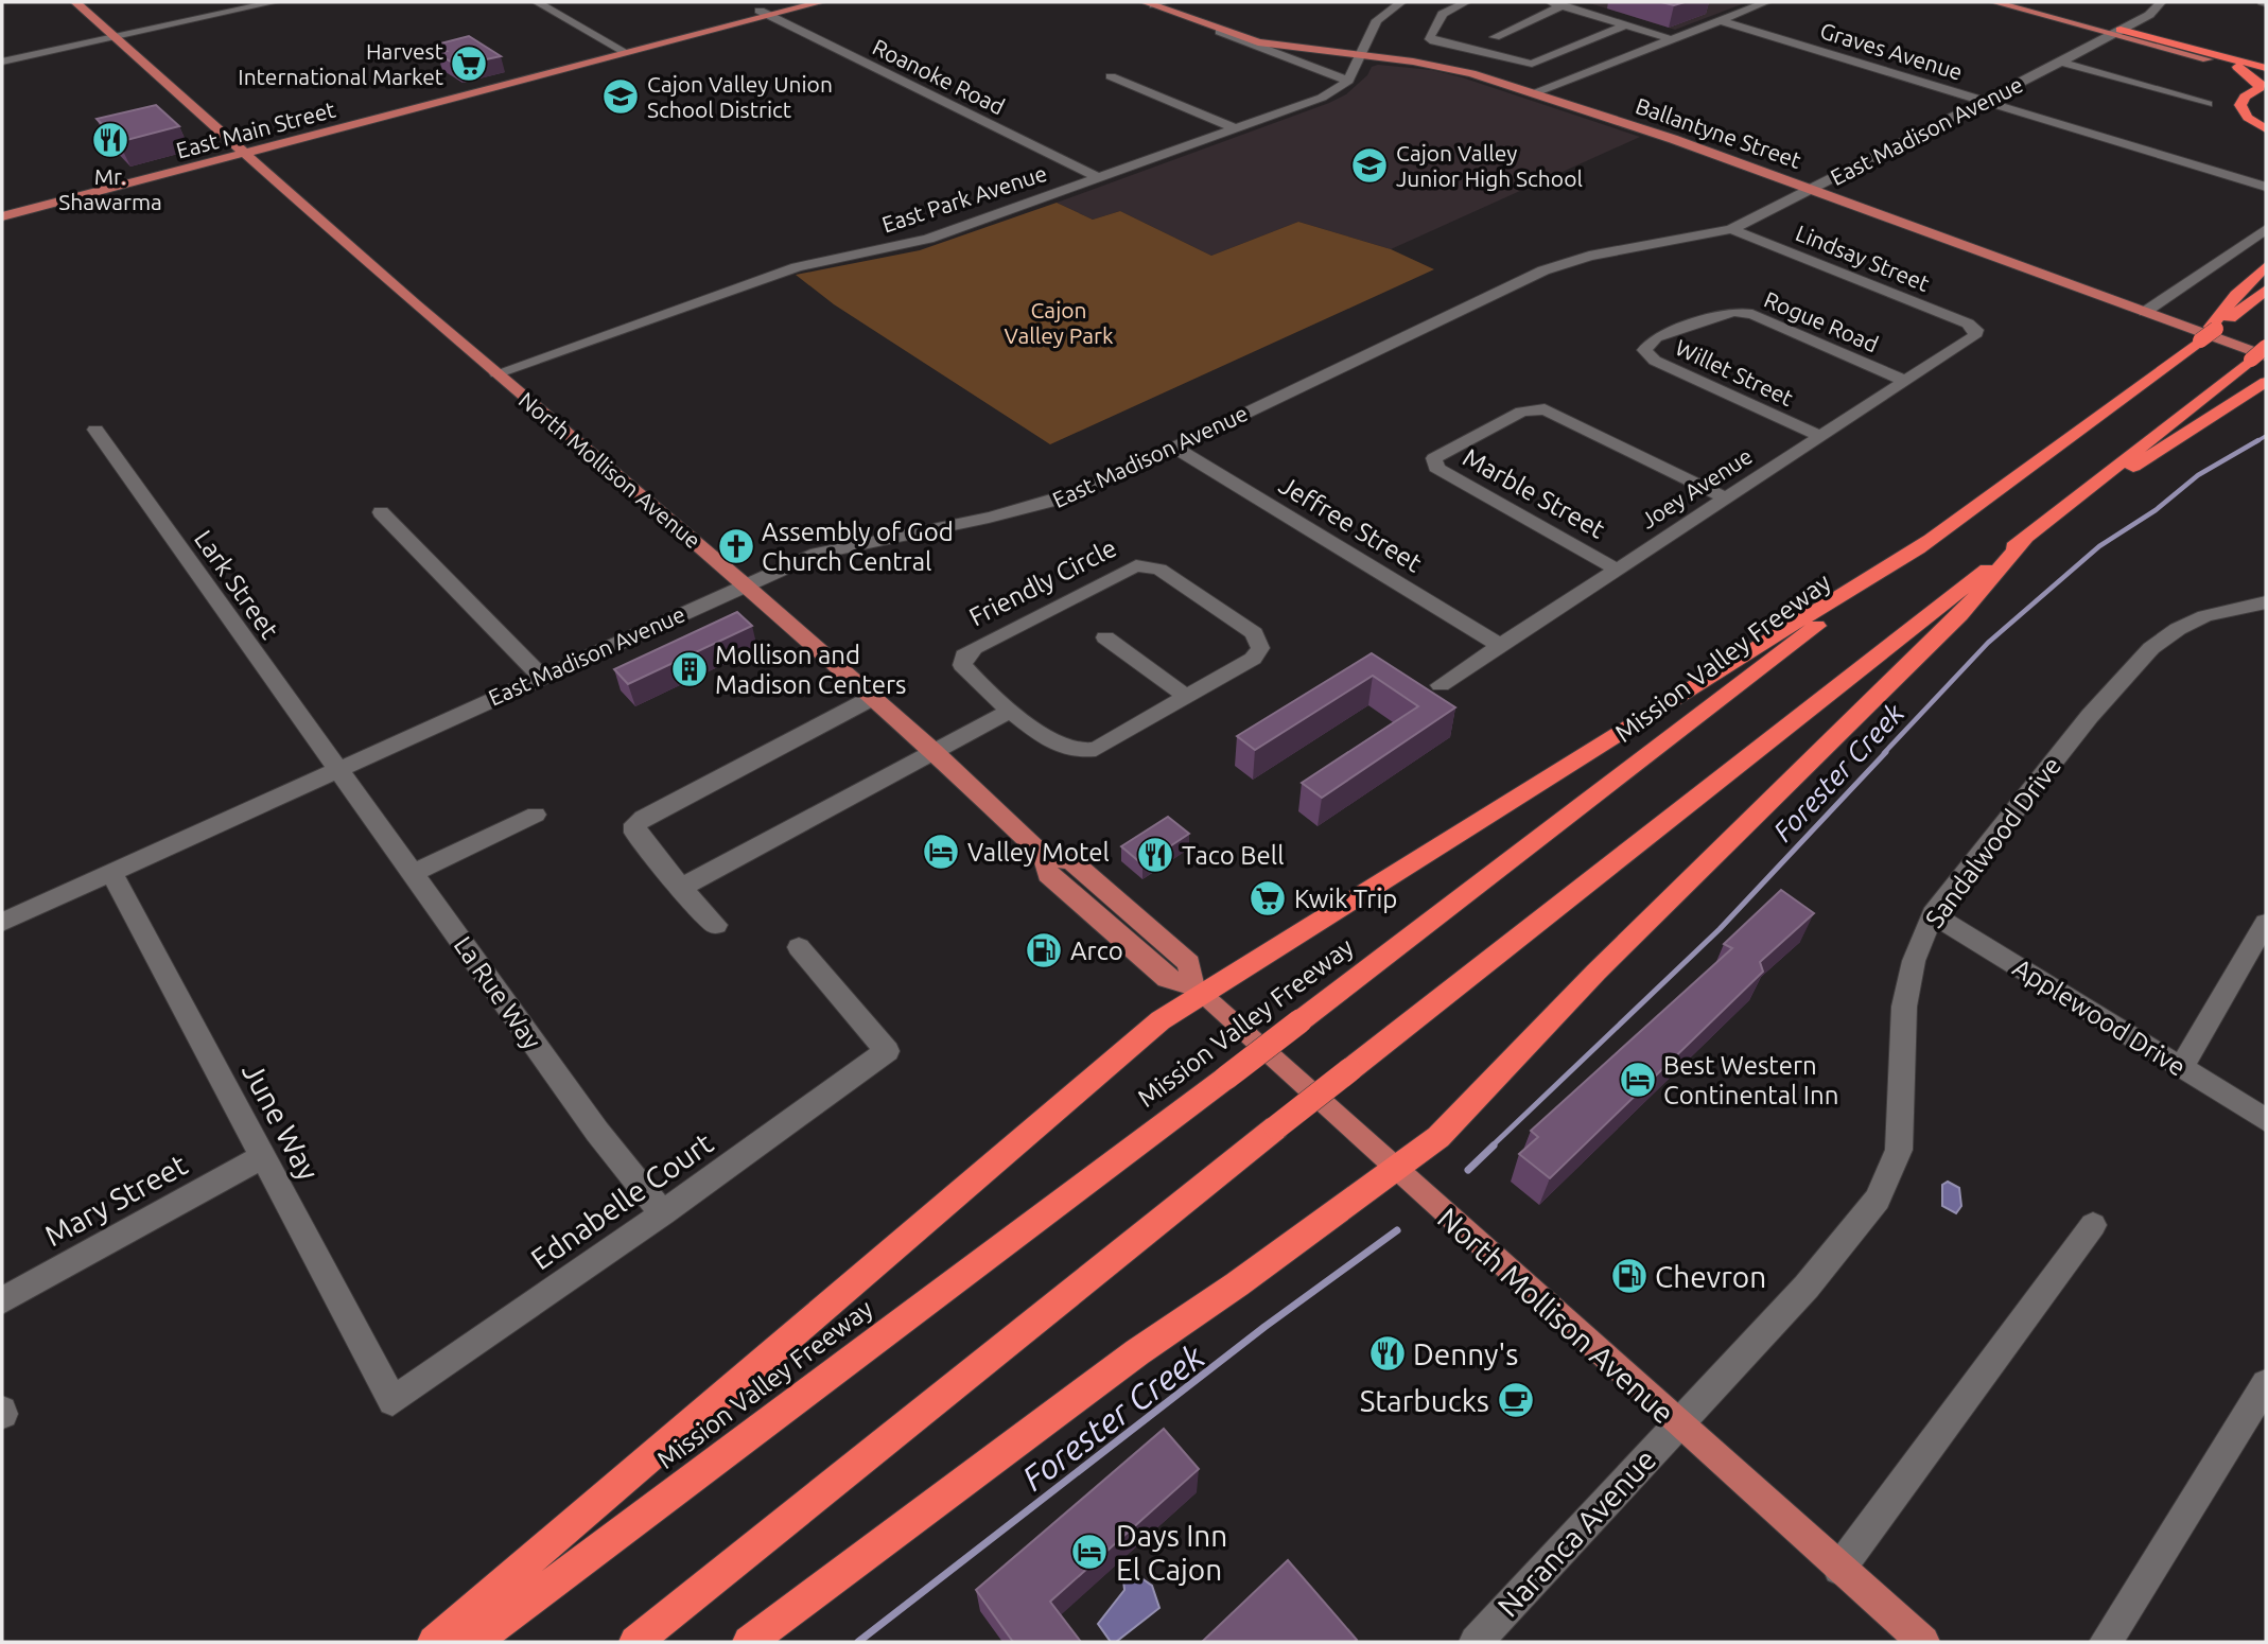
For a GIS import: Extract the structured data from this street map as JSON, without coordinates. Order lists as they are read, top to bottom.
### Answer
{
  "streets": {
    "highway": ["Mission Valley Freeway"],
    "main road": ["East Main Street", "Ballantyne Street", "North Mollison Avenue"],
    "street": [
      "Graves Avenue",
      "Roanoke Road",
      "East Madison Avenue",
      "East Park Avenue",
      "Lindsay Street",
      "Rogue Road",
      "Willet Street",
      "Joey Avenue",
      "Marble Street",
      "Jeffree Street",
      "Friendly Circle",
      "Lark Street",
      "Sandalwood Drive",
      "La Rue Way",
      "Applewood Drive",
      "June Way",
      "Mary Street",
      "Ednabelle Court",
      "Naranca Avenue"
    ]
  },
  "crossings": [
    ["Graves Avenue", "East Madison Avenue"],
    ["Roanoke Road", "East Main Street"],
    ["Roanoke Road", "East Park Avenue"],
    ["East Main Street", "North Mollison Avenue"],
    ["East Madison Avenue", "Ballantyne Street"],
    ["East Madison Avenue", "Lindsay Street"],
    ["East Madison Avenue", "North Mollison Avenue"],
    ["East Madison Avenue", "Jeffree Street"],
    ["East Madison Avenue", "Lark Street"],
    ["East Madison Avenue", "La Rue Way"],
    ["East Madison Avenue", "June Way"],
    ["East Park Avenue", "North Mollison Avenue"],
    ["Lindsay Street", "Joey Avenue"],
    ["Rogue Road", "Willet Street"],
    ["Rogue Road", "Joey Avenue"],
    ["Willet Street", "Joey Avenue"],
    ["North Mollison Avenue", "Sandalwood Drive"],
    ["North Mollison Avenue", "Naranca Avenue"],
    ["Joey Avenue", "Marble Street"],
    ["Joey Avenue", "Jeffree Street"],
    ["Lark Street", "La Rue Way"],
    ["Sandalwood Drive", "Applewood Drive"],
    ["Sandalwood Drive", "Naranca Avenue"],
    ["La Rue Way", "Ednabelle Court"],
    ["June Way", "Mary Street"],
    ["June Way", "Ednabelle Court"]
  ],
  "water": ["Forester Creek"],
  "parks": ["Cajon Valley Park"],
  "places": {
    "supermarket": ["Harvest International Market", "Kwik Trip"],
    "school or university": ["Cajon Valley Union School District", "Cajon Valley Junior High School"],
    "restaurant": ["Mr. Shawarma", "Taco Bell", "Denny's"],
    "church": ["Assembly of God Church Central"],
    "building": ["Mollison and Madison Centers"],
    "hotel": ["Valley Motel", "Best Western Continental Inn", "Days Inn El Cajon"],
    "fuel station": ["Arco", "Chevron"],
    "cafe": ["Starbucks"]
  }
}
